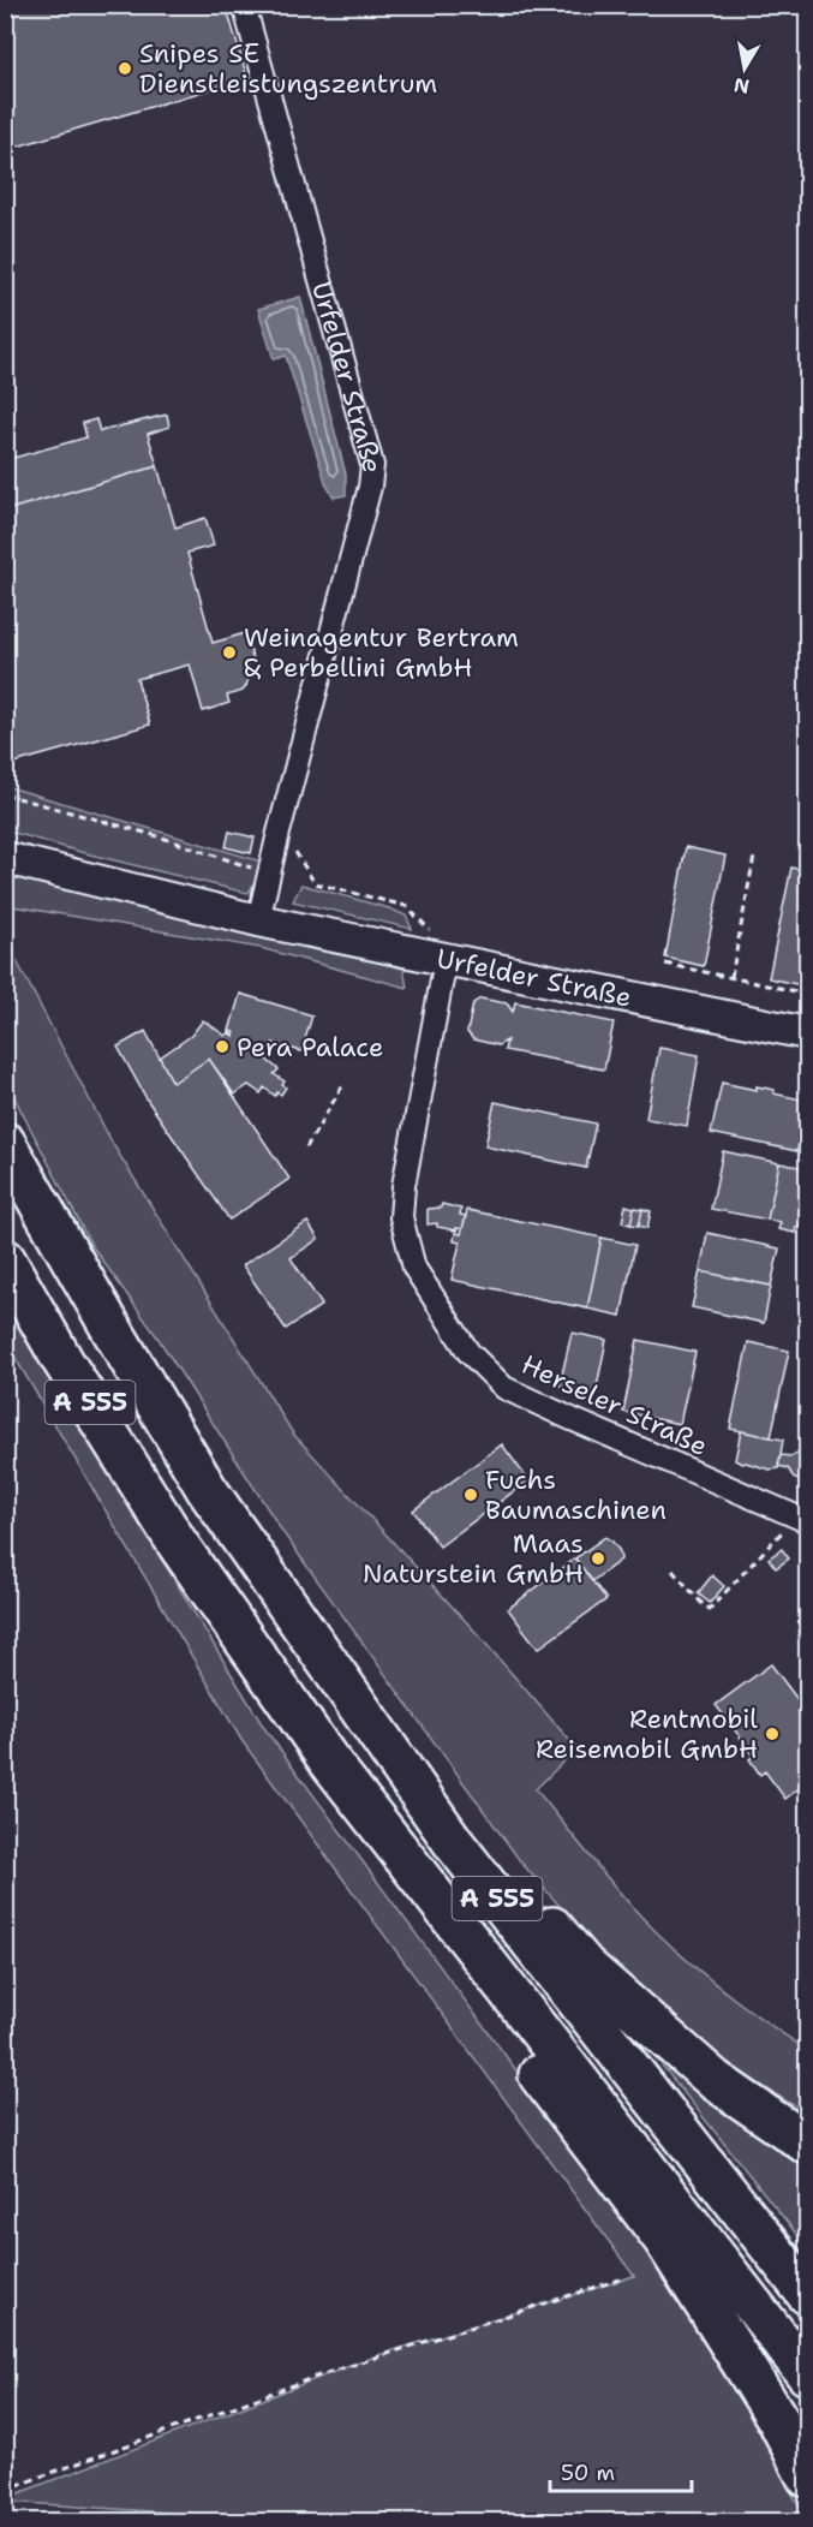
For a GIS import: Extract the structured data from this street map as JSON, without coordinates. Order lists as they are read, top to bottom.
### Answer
{
  "streets": {
    "highway": ["A 555"],
    "main road": ["Urfelder Straße"],
    "street": ["Herseler Straße"]
  },
  "crossings": [
    ["Urfelder Straße", "Herseler Straße"]
  ],
  "places": [
    "Snipes SE Dienstleistungszentrum",
    "Weinagentur Bertram & Perbellini GmbH",
    "Pera Palace",
    "Fuchs Baumaschinen",
    "Maas Naturstein GmbH",
    "Rentmobil Reisemobil GmbH"
  ],
  "scale_bar": "50 m",
  "north": "bottom"
}
